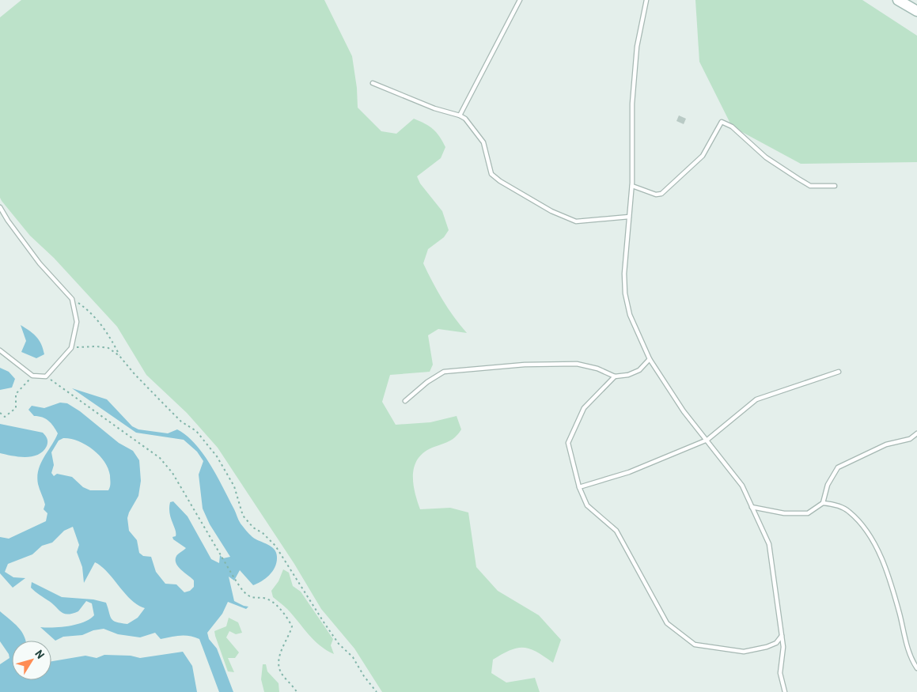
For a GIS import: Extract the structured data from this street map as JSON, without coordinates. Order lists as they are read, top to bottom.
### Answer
{
  "north": "top right"
}
